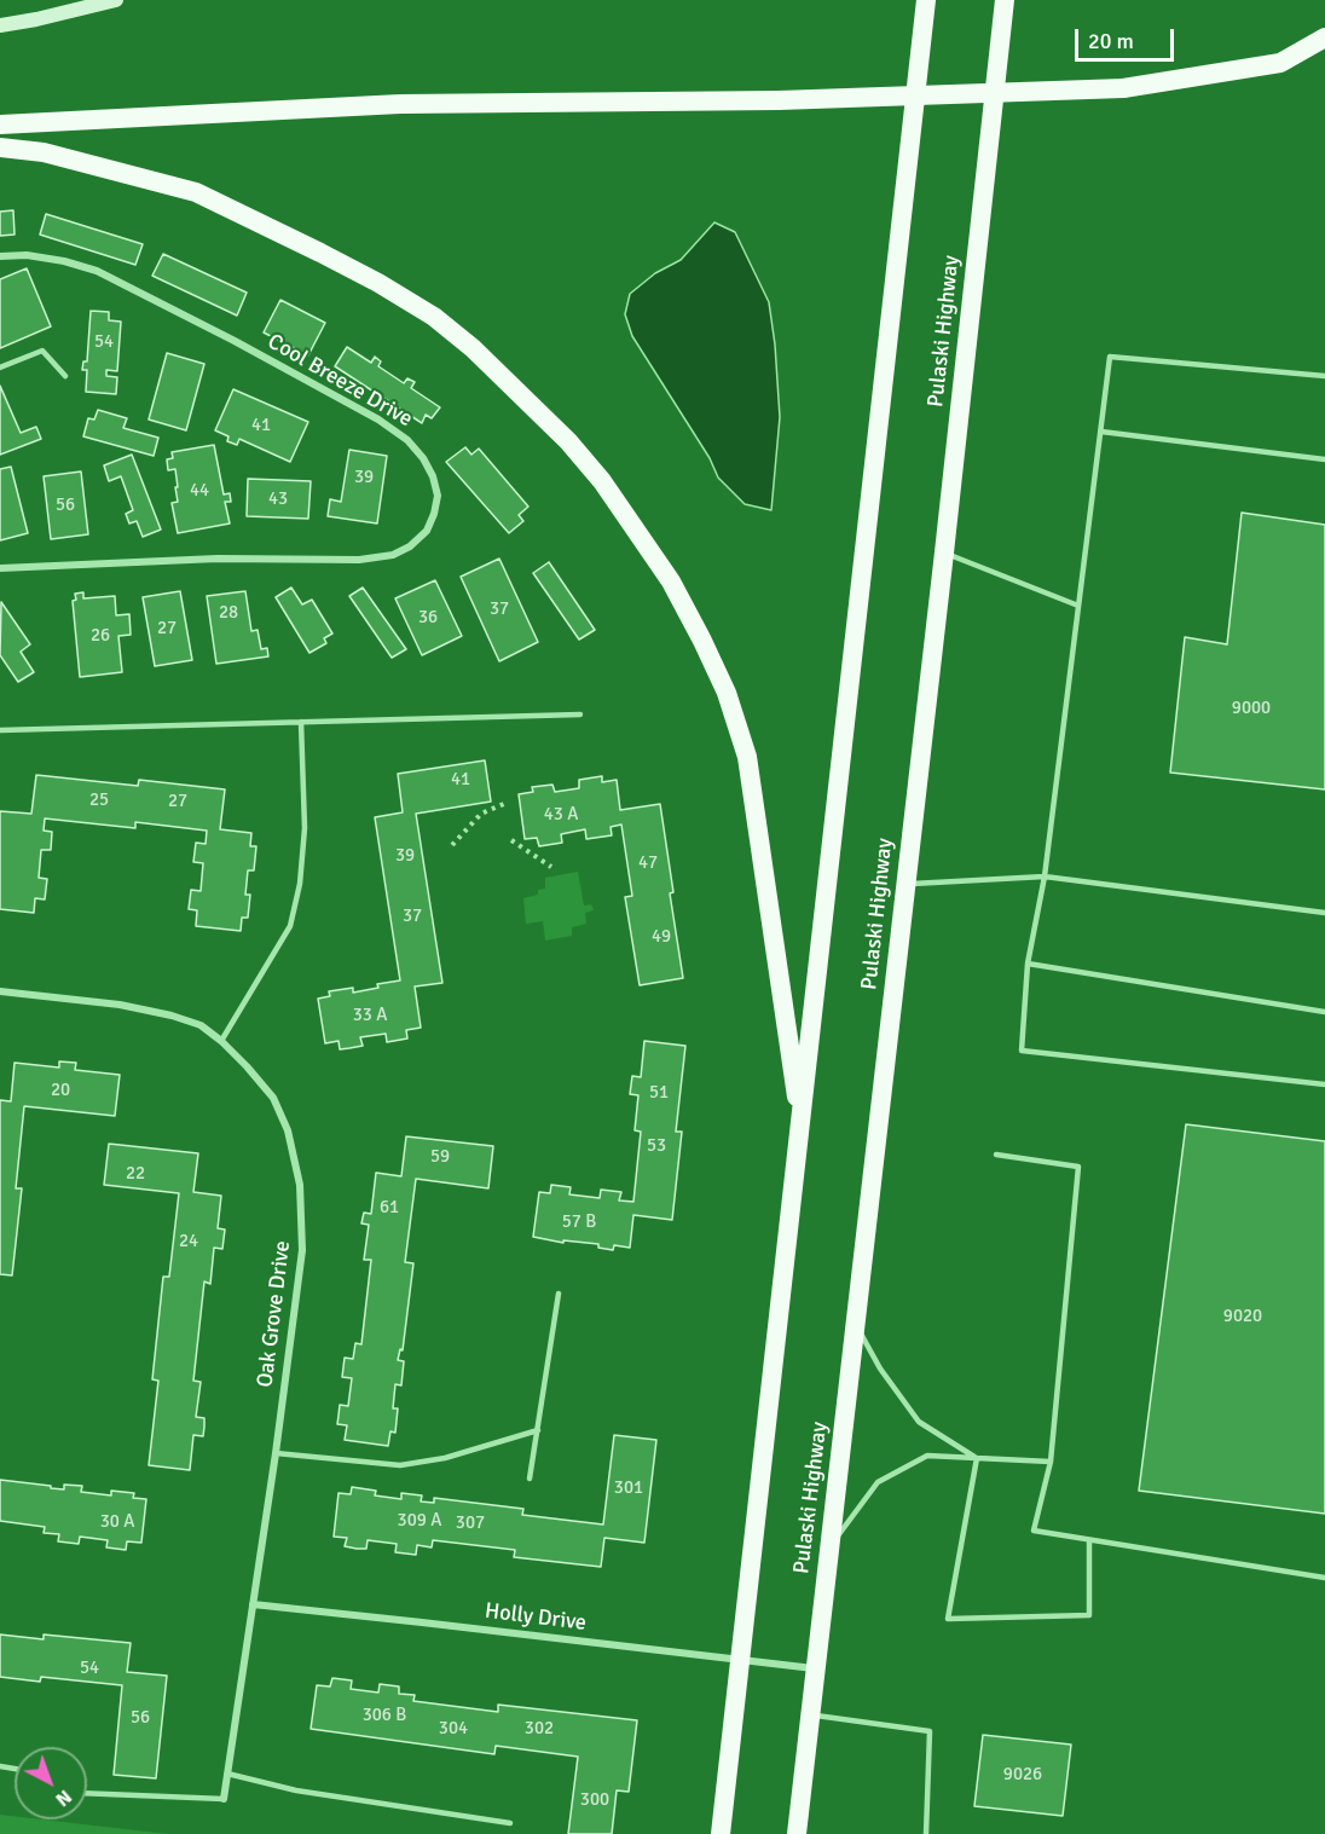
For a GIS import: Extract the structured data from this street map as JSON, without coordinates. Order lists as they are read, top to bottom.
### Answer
{
  "streets": {
    "highway": ["Pulaski Highway"],
    "street": ["Cool Breeze Drive", "Oak Grove Drive", "Holly Drive"]
  },
  "crossings": [
    ["Pulaski Highway", "Holly Drive"],
    ["Oak Grove Drive", "Holly Drive"]
  ],
  "house_numbers": [
    "54",
    "41",
    "39",
    "44",
    "43",
    "56",
    "37",
    "28",
    "36",
    "27",
    "26",
    "9000",
    "41",
    "25",
    "27",
    "43 A",
    "39",
    "47",
    "37",
    "49",
    "33 A",
    "20",
    "51",
    "53",
    "59",
    "22",
    "61",
    "57 B",
    "24",
    "9020",
    "301",
    "309 A",
    "30 A",
    "307",
    "54",
    "306 B",
    "56",
    "304",
    "302",
    "9026",
    "300"
  ],
  "scale_bar": "20 m",
  "north": "bottom right"
}
